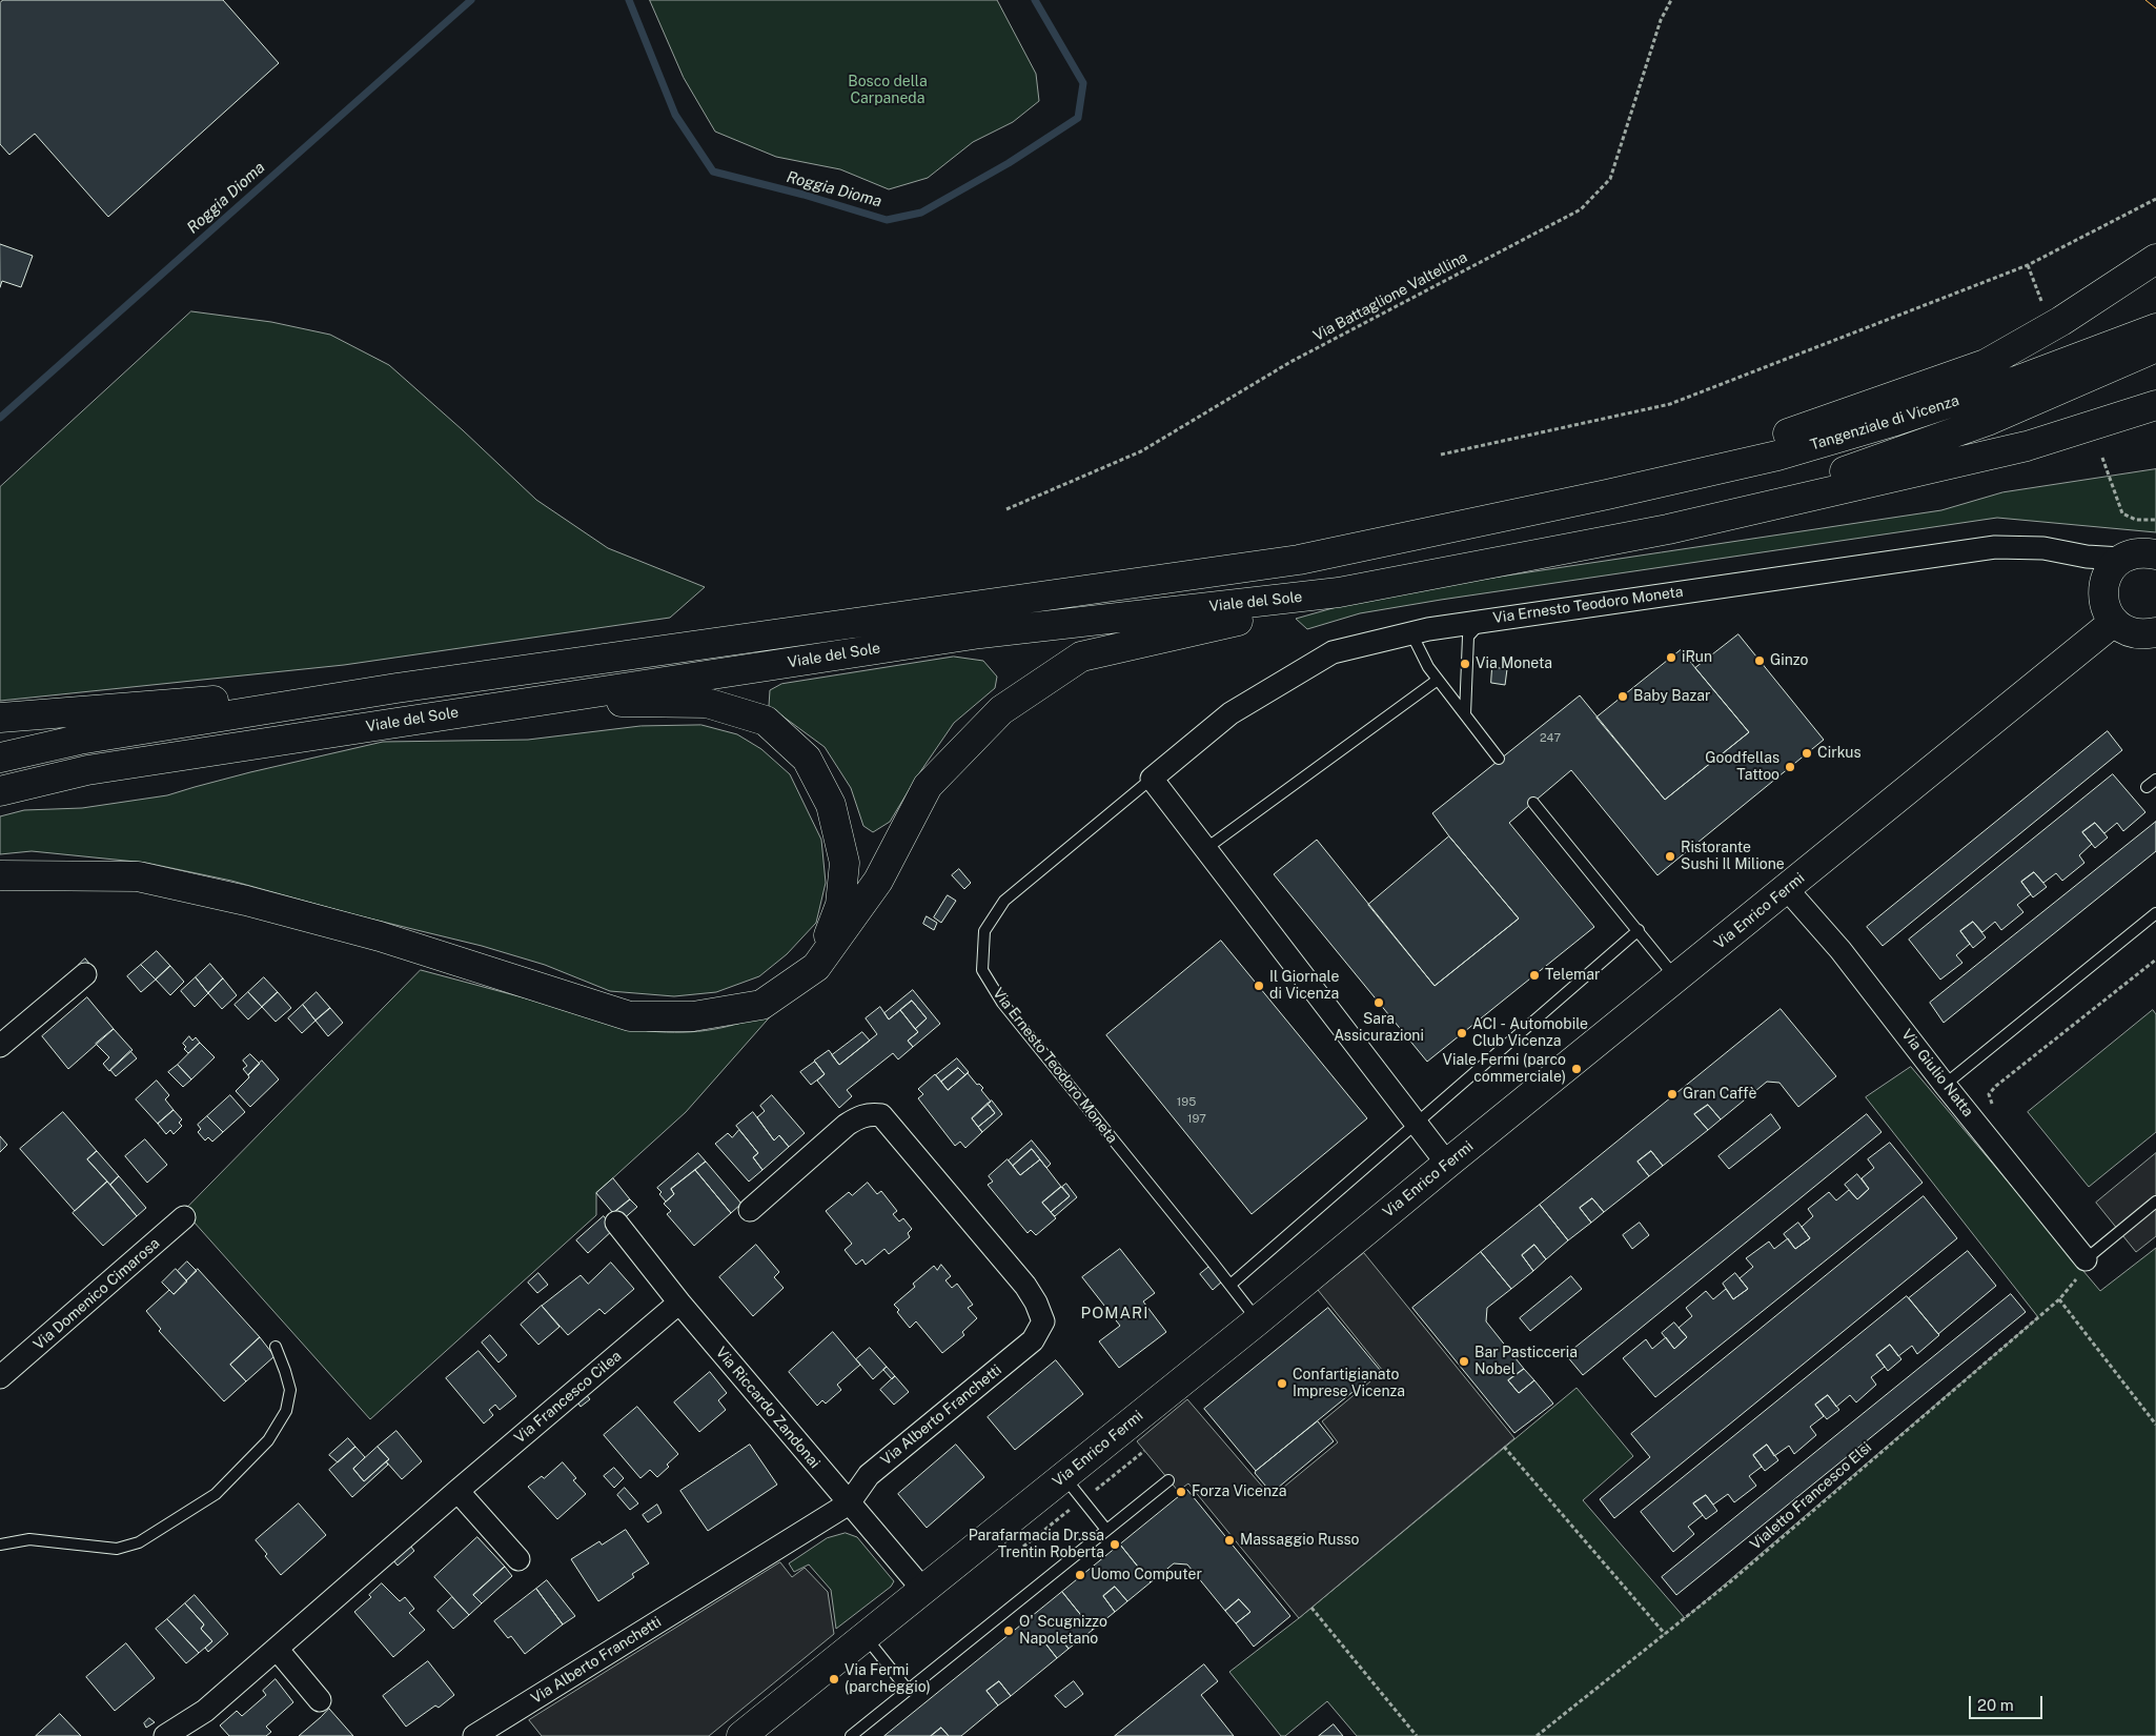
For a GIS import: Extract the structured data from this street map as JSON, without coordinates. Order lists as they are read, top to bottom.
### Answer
{
  "streets": {
    "main road": [
      "Tangenziale di Vicenza",
      "Viale del Sole",
      "Via Ernesto Teodoro Moneta",
      "Via Enrico Fermi"
    ],
    "street": [
      "Via Giulio Natta",
      "Via Domenico Cimarosa",
      "Via Francesco Cilea",
      "Via Riccardo Zandonai",
      "Via Alberto Franchetti"
    ],
    "path": ["Via Battaglione Valtellina", "Vialetto Francesco Elsi"]
  },
  "crossings": [
    ["Tangenziale di Vicenza", "Viale del Sole"],
    ["Via Ernesto Teodoro Moneta", "Via Enrico Fermi"],
    ["Via Enrico Fermi", "Via Giulio Natta"],
    ["Via Enrico Fermi", "Via Riccardo Zandonai"],
    ["Via Giulio Natta", "Vialetto Francesco Elsi"],
    ["Via Francesco Cilea", "Via Riccardo Zandonai"],
    ["Via Riccardo Zandonai", "Via Alberto Franchetti"]
  ],
  "districts": ["POMARI"],
  "water": ["Roggia Dioma"],
  "parks": ["Bosco della Carpaneda"],
  "places": [
    "iRun",
    "Ginzo",
    "Via Moneta",
    "Baby Bazar",
    "Cirkus",
    "Goodfellas Tattoo",
    "Ristorante Sushi Il Milione",
    "Telemar",
    "Il Giornale di Vicenza",
    "Sara Assicurazioni",
    "ACI - Automobile Club Vicenza",
    "Viale Fermi (parco commerciale)",
    "Gran Caffè",
    "Bar Pasticceria Nobel",
    "Confartigianato Imprese Vicenza",
    "Forza Vicenza",
    "Massaggio Russo",
    "Parafarmacia Dr.ssa Trentin Roberta",
    "Uomo Computer",
    "O' Scugnizzo Napoletano",
    "Via Fermi (parcheggio)"
  ],
  "house_numbers": ["247", "195", "197"],
  "scale_bar": "20 m"
}
